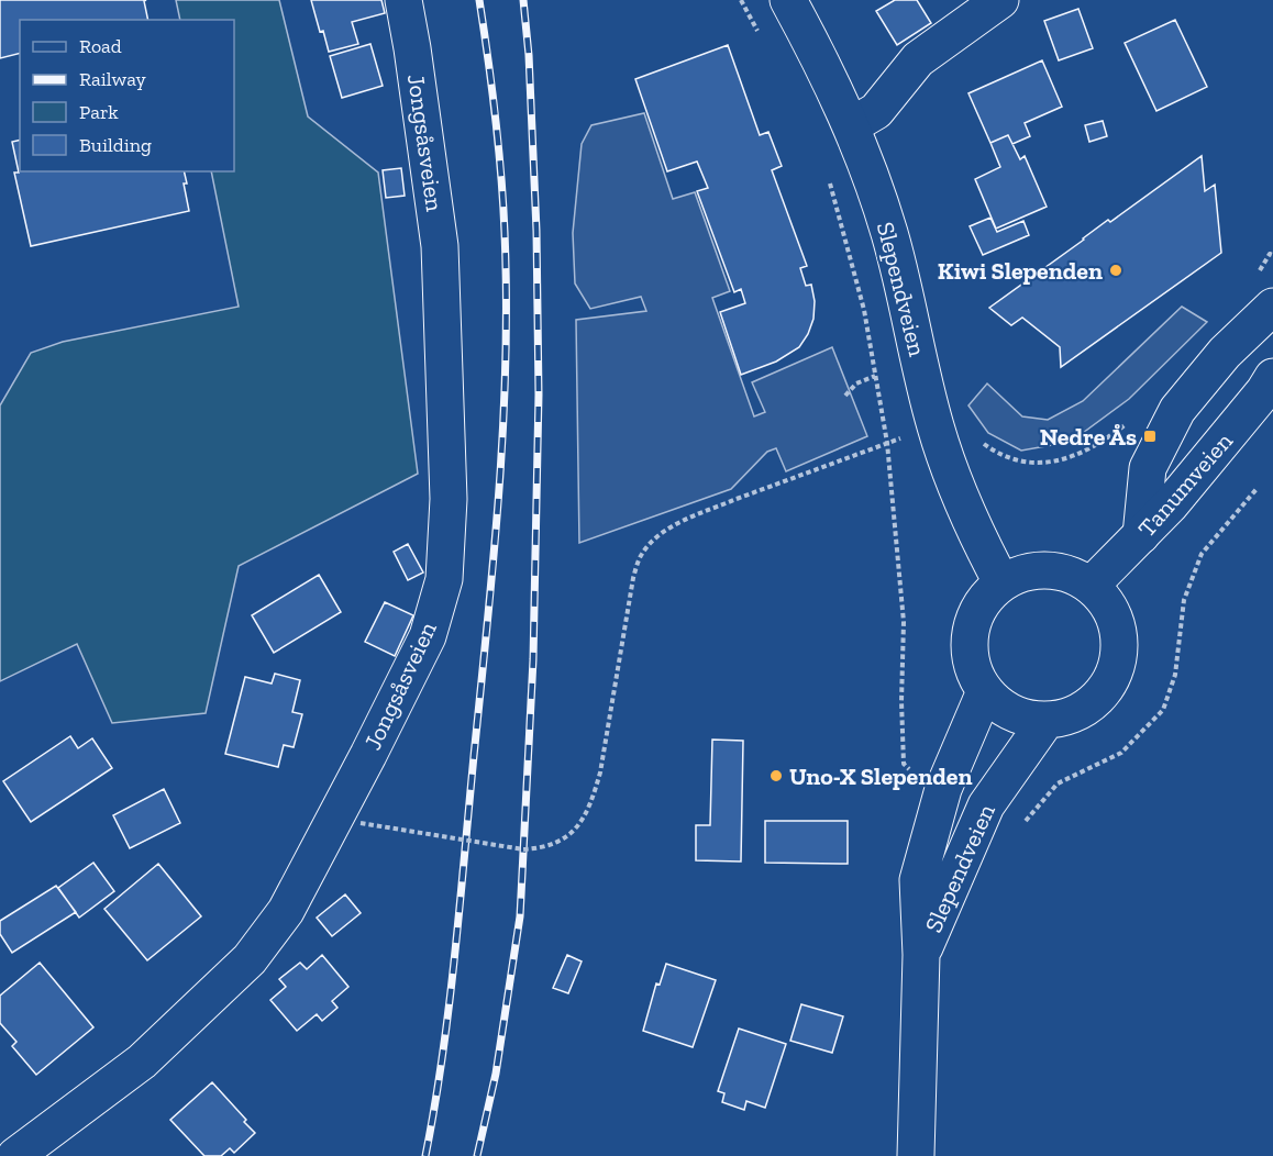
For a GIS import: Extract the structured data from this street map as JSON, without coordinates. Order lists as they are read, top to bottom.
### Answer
{
  "streets": {
    "main road": ["Jongsåsveien", "Slependveien", "Tanumveien"]
  },
  "crossings": [
    ["Slependveien", "Tanumveien"]
  ],
  "places": {
    "other": ["Kiwi Slependen", "Uno-X Slependen"],
    "transit": ["Nedre Ås"]
  },
  "legend": [
    "Road",
    "Railway",
    "Park",
    "Building"
  ]
}
